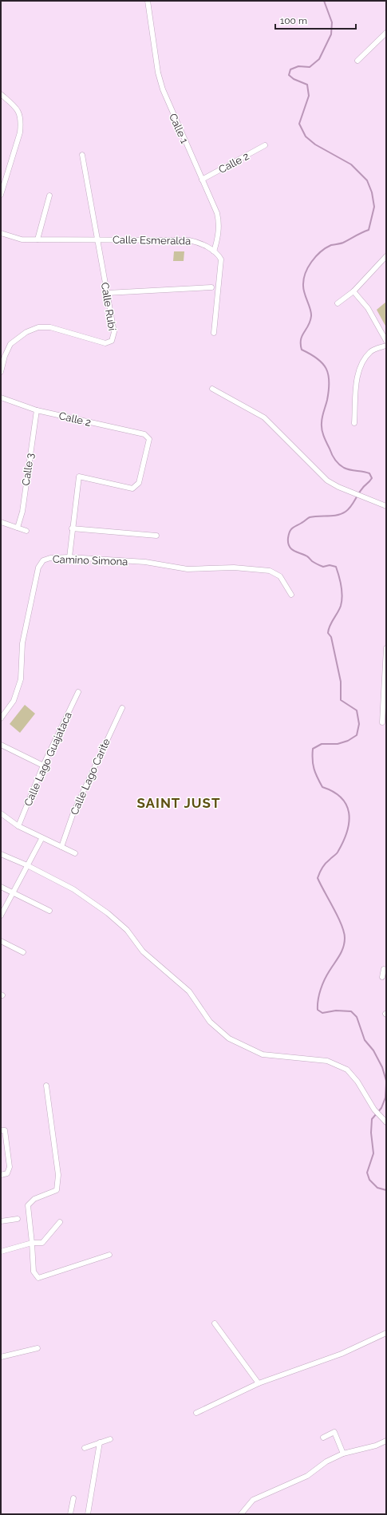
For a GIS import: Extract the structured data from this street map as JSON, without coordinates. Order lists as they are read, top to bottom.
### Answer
{
  "streets": {
    "street": [
      "Calle 1",
      "Calle 2",
      "Calle Esmeralda",
      "Calle Rubí",
      "Calle 3",
      "Camino Simona",
      "Calle Lago Guajataca",
      "Calle Lago Carite"
    ]
  },
  "crossings": [
    ["Calle 1", "Calle 2"],
    ["Calle 1", "Calle Esmeralda"],
    ["Calle 2", "Calle 3"],
    ["Calle Esmeralda", "Calle Rubí"]
  ],
  "districts": ["SAINT JUST"],
  "scale_bar": "100 m"
}
